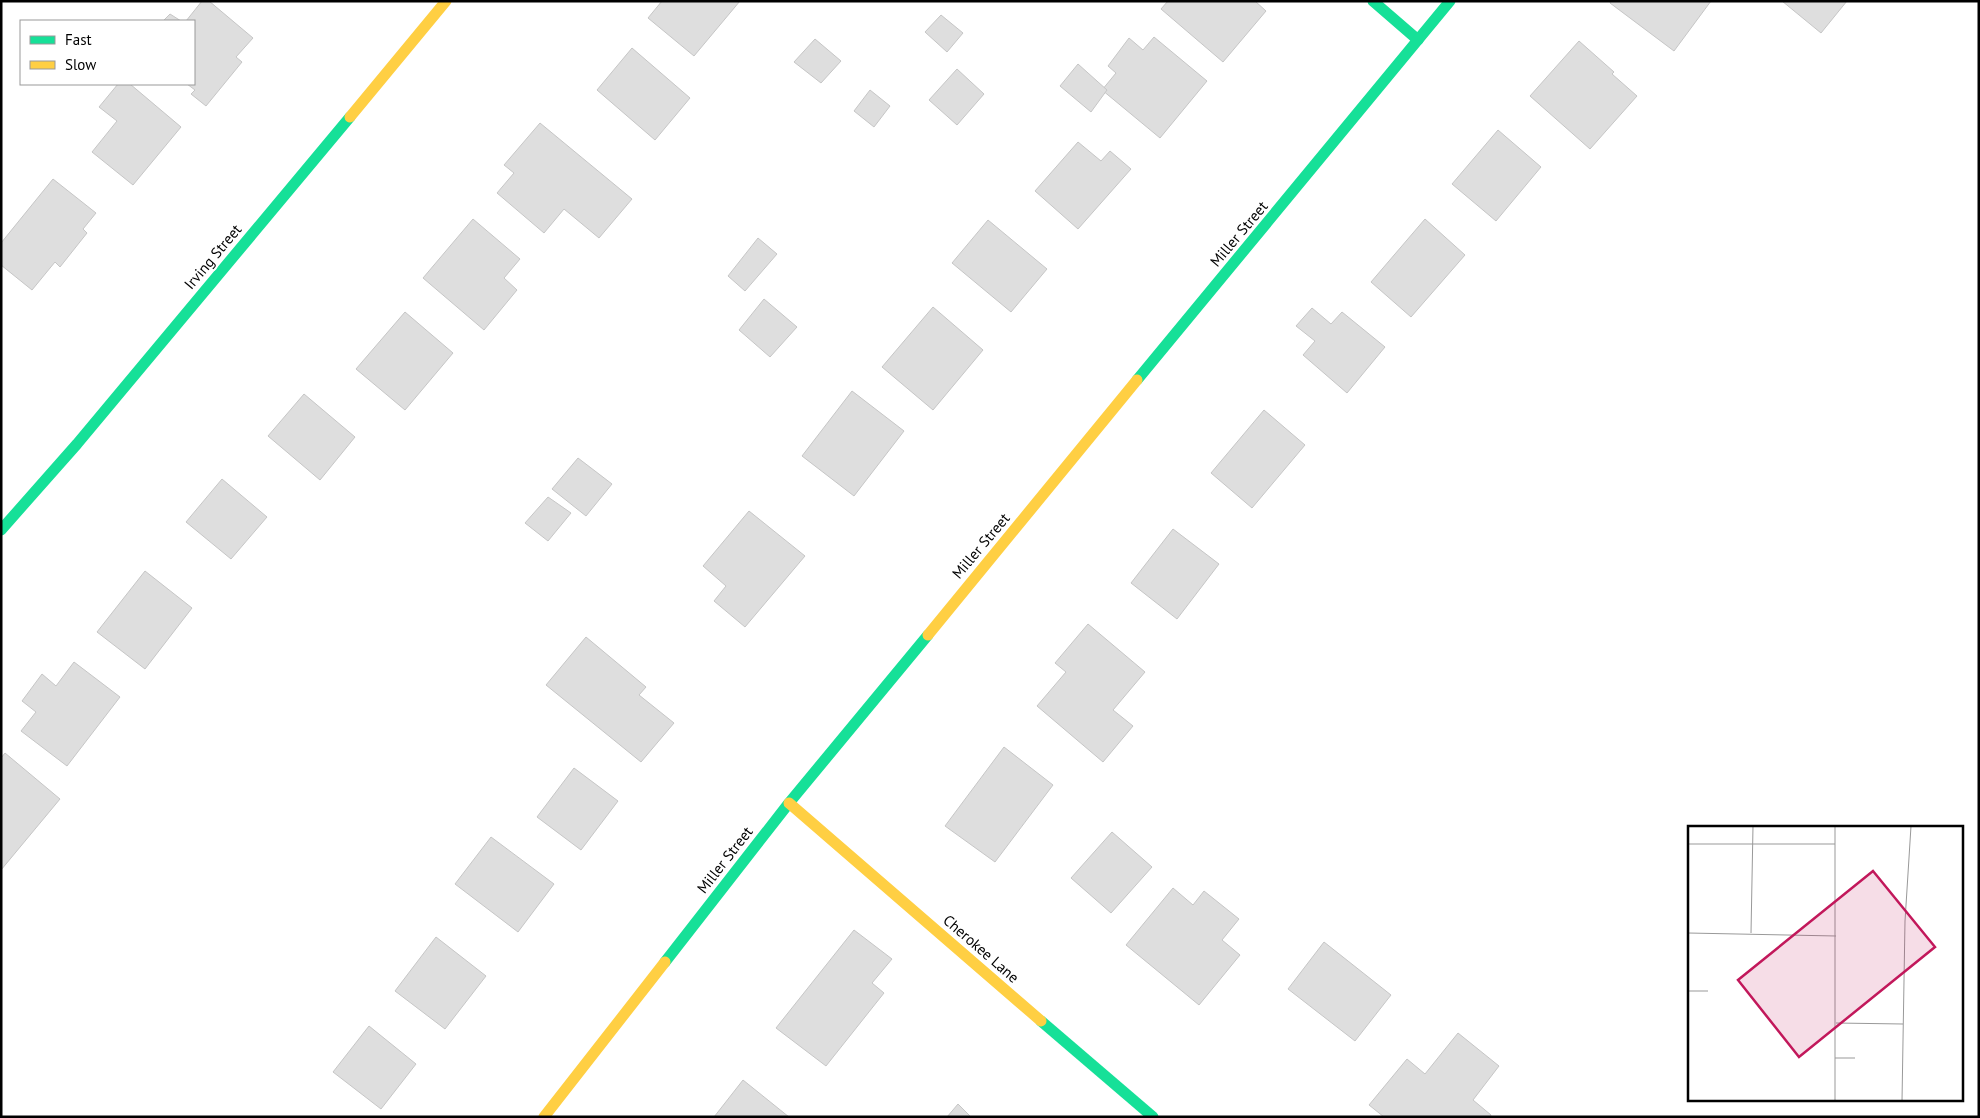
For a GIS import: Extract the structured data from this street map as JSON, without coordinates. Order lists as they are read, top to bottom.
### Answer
{
  "streets": {
    "main road": ["Miller Street", "Irving Street", "Cherokee Lane"]
  },
  "crossings": [
    ["Miller Street", "Cherokee Lane"]
  ],
  "legend": ["Fast", "Slow"]
}
